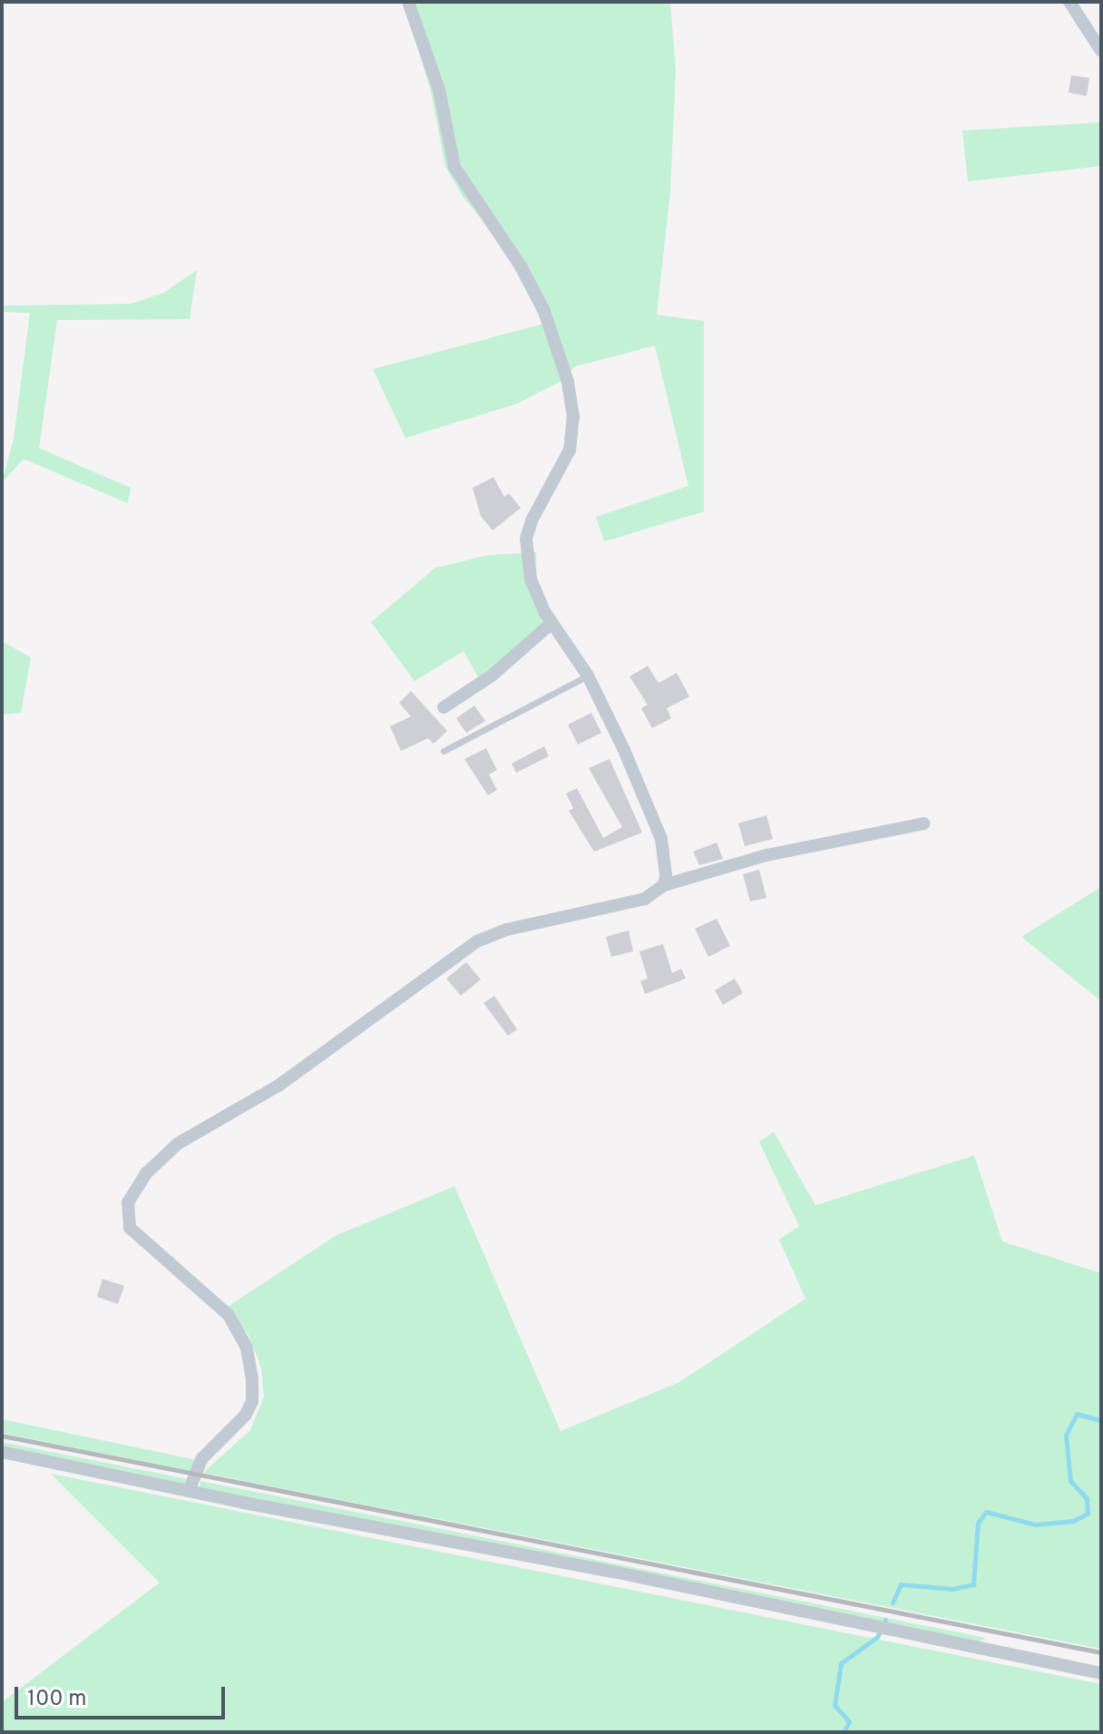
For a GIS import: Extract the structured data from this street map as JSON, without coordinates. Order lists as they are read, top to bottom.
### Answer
{
  "scale_bar": "100 m"
}
